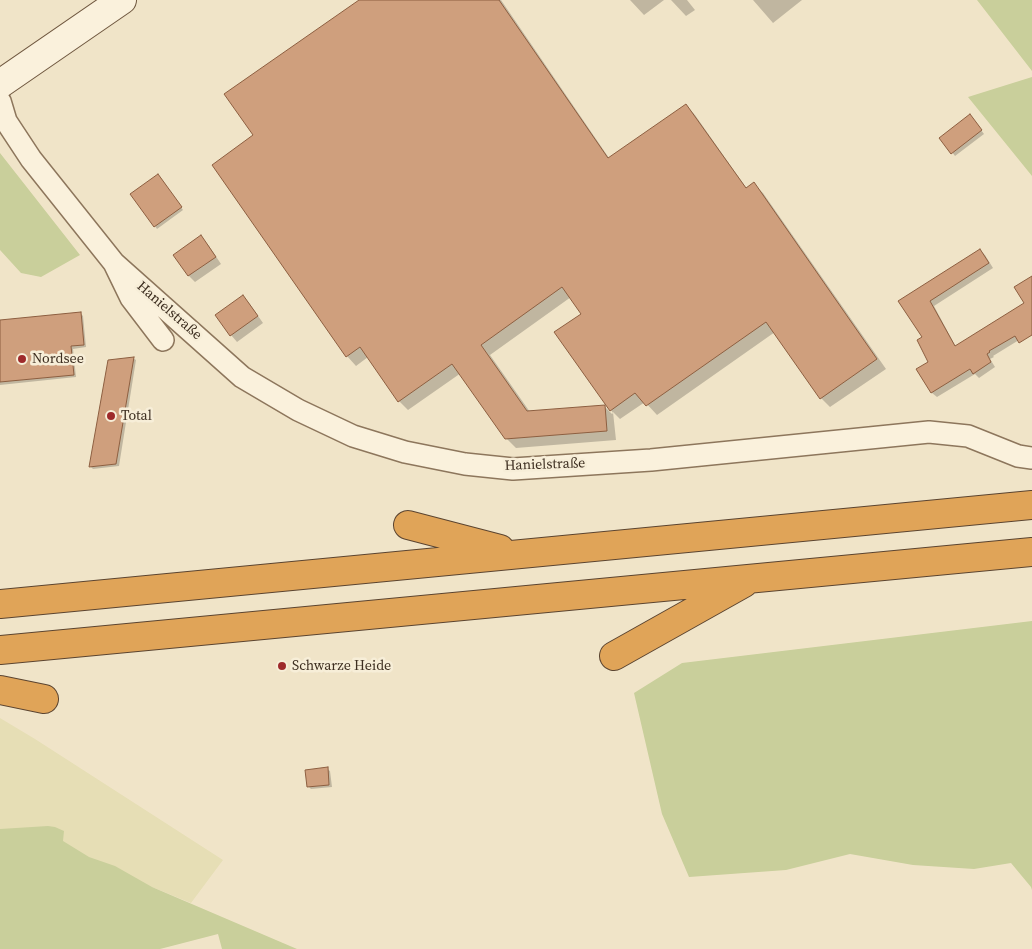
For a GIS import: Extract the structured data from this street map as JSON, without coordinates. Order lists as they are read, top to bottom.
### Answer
{
  "streets": {
    "street": ["Hanielstraße"]
  },
  "places": ["Nordsee", "Total", "Schwarze Heide"]
}
